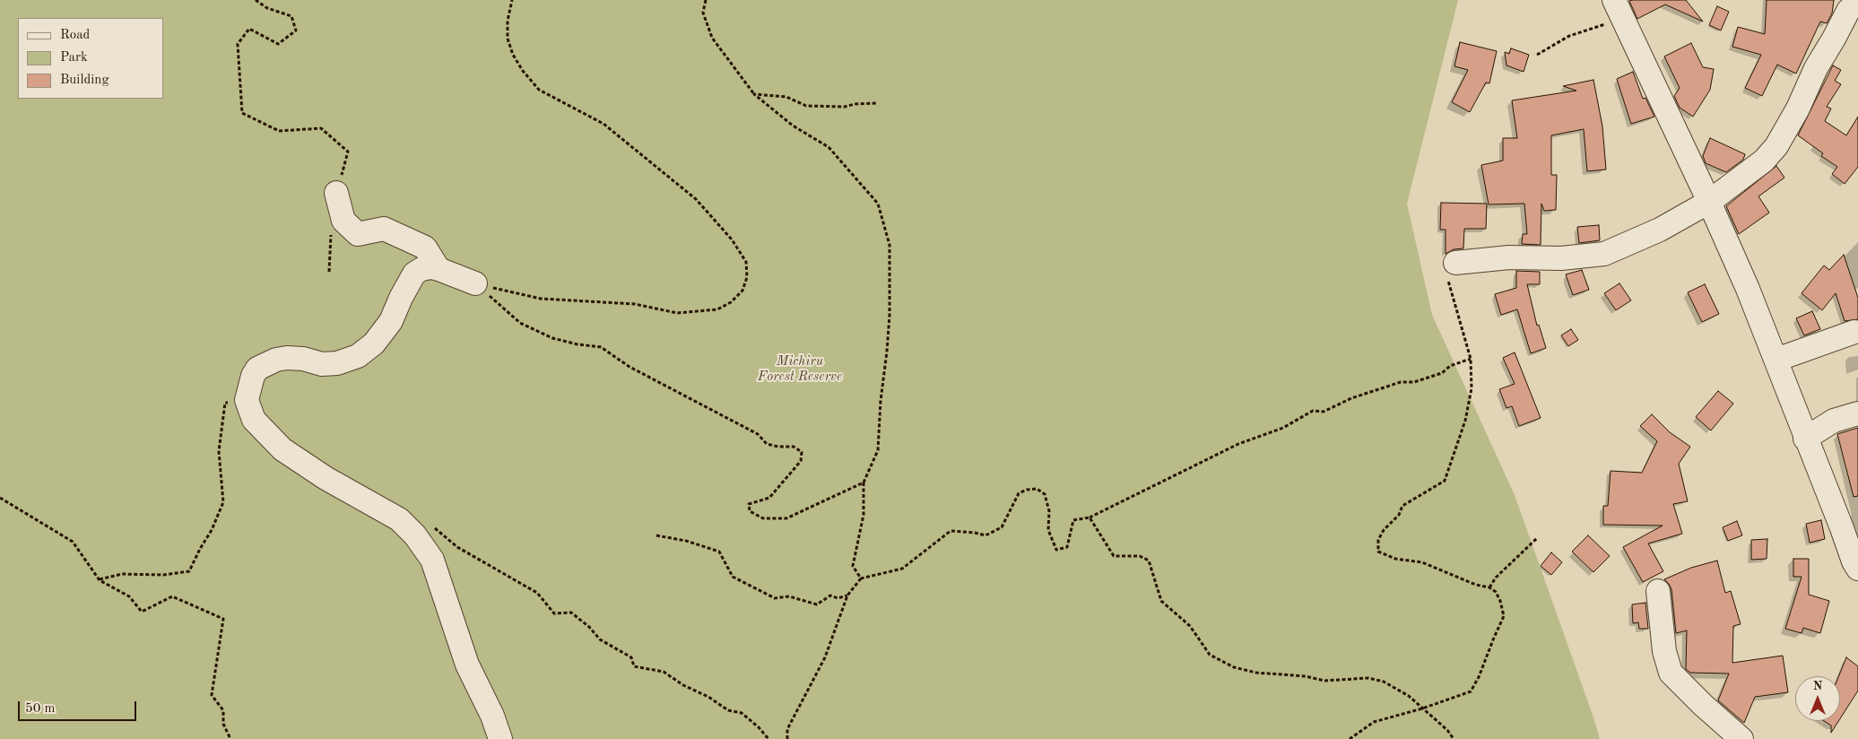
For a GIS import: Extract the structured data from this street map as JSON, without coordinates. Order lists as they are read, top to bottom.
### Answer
{
  "parks": ["Michiru Forest Reserve"],
  "legend": ["Road", "Park", "Building"],
  "scale_bar": "50 m",
  "north": "top"
}
